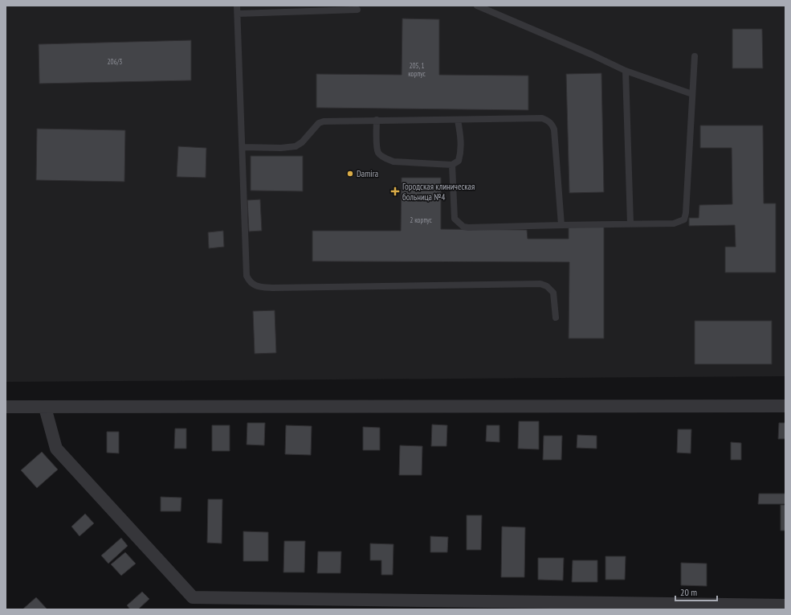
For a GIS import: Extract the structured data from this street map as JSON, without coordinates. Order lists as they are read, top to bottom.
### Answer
{
  "places": {
    "other": ["Damira"],
    "health": ["Городская клиническая больница №4"]
  },
  "house_numbers": ["206/3", "205, 1 корпус", "2 корпус"],
  "scale_bar": "20 m"
}
